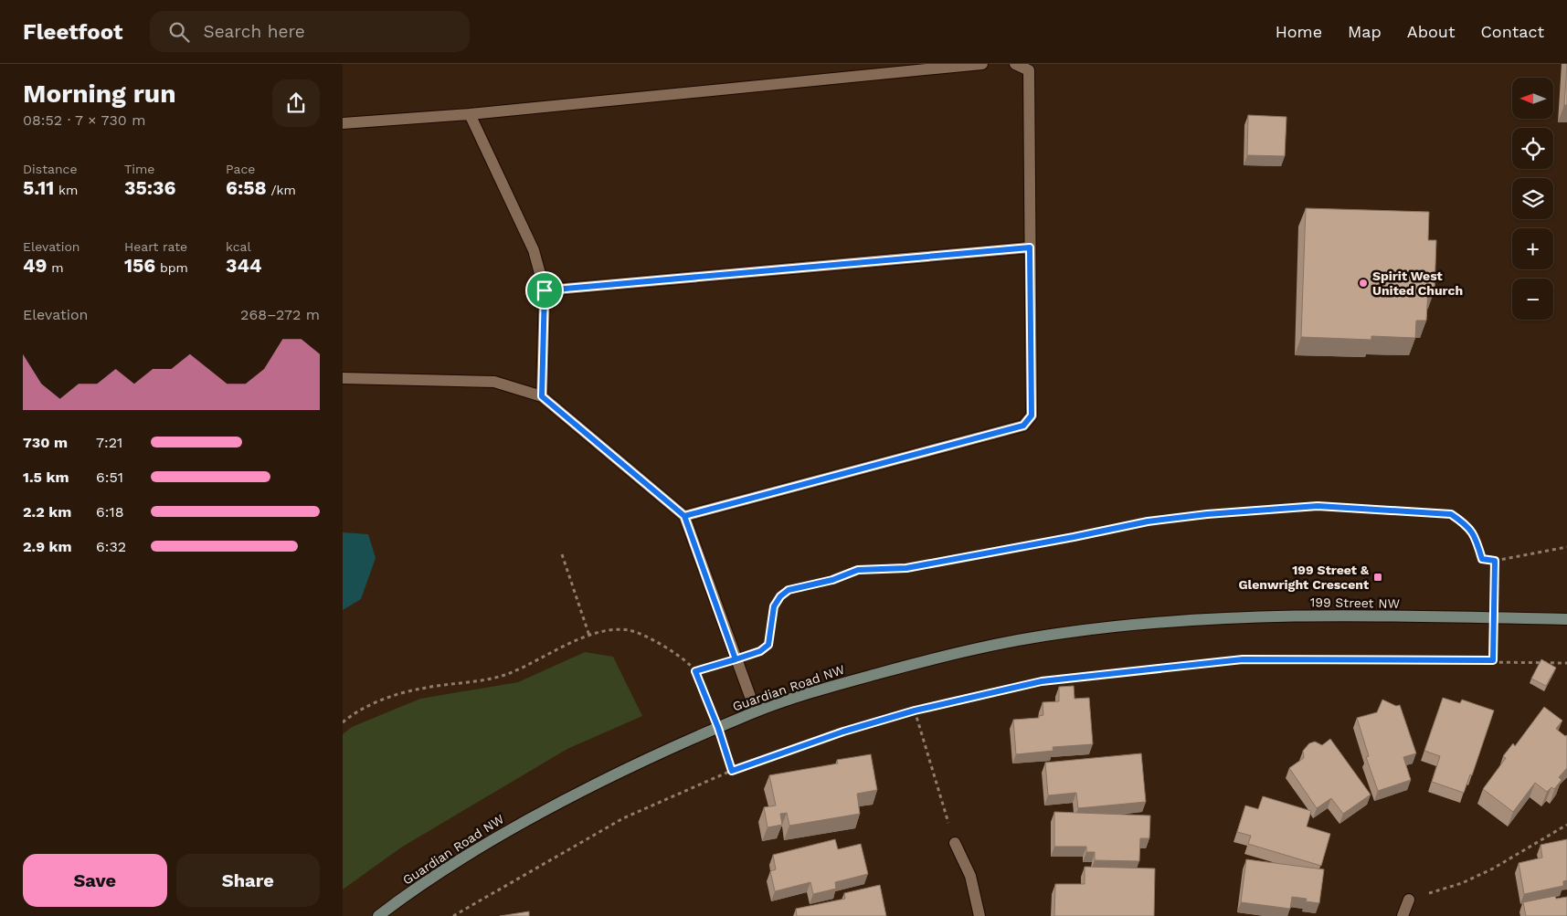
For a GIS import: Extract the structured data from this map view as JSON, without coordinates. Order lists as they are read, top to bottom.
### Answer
{
  "streets": {
    "main road": ["199 Street NW", "Guardian Road NW"]
  },
  "crossings": [
    ["199 Street NW", "Guardian Road NW"]
  ],
  "places": {
    "other": ["Spirit West United Church"],
    "transit": ["199 Street & Glenwright Crescent"]
  },
  "north": "left",
  "page": {
    "header": "Fleetfoot",
    "search": "Search here",
    "nav": [
      "Home",
      "Map",
      "About",
      "Contact"
    ],
    "heading": ["Morning run", "08:52 · 7 × 730 m"],
    "map_buttons": ["+", "−"],
    "stats": [
      ["Distance", "5.11 km"],
      ["Time", "35:36"],
      ["Pace", "6:58 /km"],
      ["Elevation", "49 m"],
      ["Heart rate", "156 bpm"],
      ["kcal", "344"]
    ],
    "chart": ["Elevation", "268–272 m"],
    "list": [
      {
        "name": "730 m",
        "note": "7:21"
      },
      {
        "name": "1.5 km",
        "note": "6:51"
      },
      {
        "name": "2.2 km",
        "note": "6:18"
      },
      {
        "name": "2.9 km",
        "note": "6:32"
      }
    ],
    "buttons": ["Save", "Share"]
  }
}
